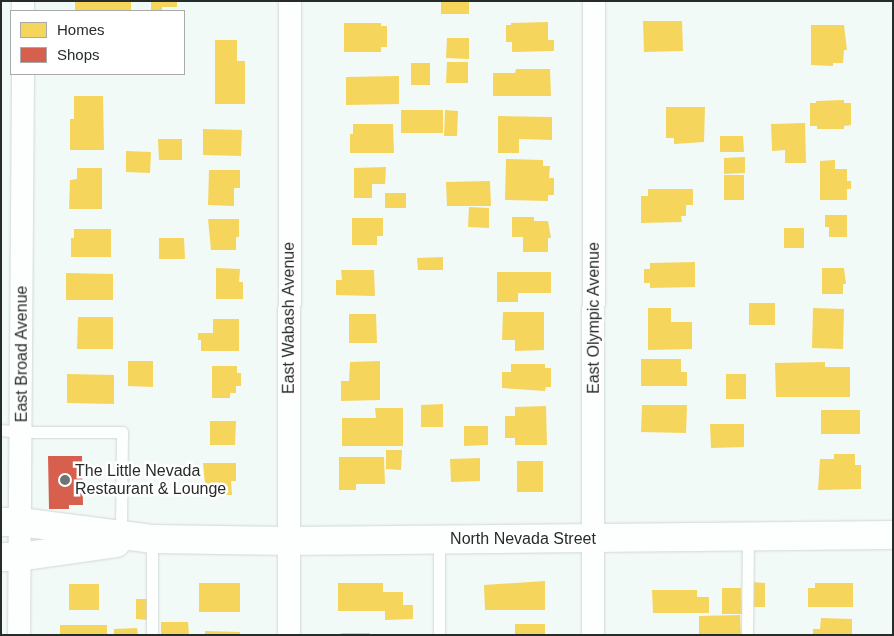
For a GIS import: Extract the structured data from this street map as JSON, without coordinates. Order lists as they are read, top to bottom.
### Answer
{
  "streets": {
    "main road": ["North Nevada Street"],
    "street": ["East Wabash Avenue", "East Olympic Avenue", "East Broad Avenue"]
  },
  "crossings": [
    ["East Wabash Avenue", "North Nevada Street"],
    ["East Olympic Avenue", "North Nevada Street"],
    ["East Broad Avenue", "North Nevada Street"]
  ],
  "places": ["The Little Nevada Restaurant & Lounge"],
  "legend": ["Homes", "Shops"]
}
